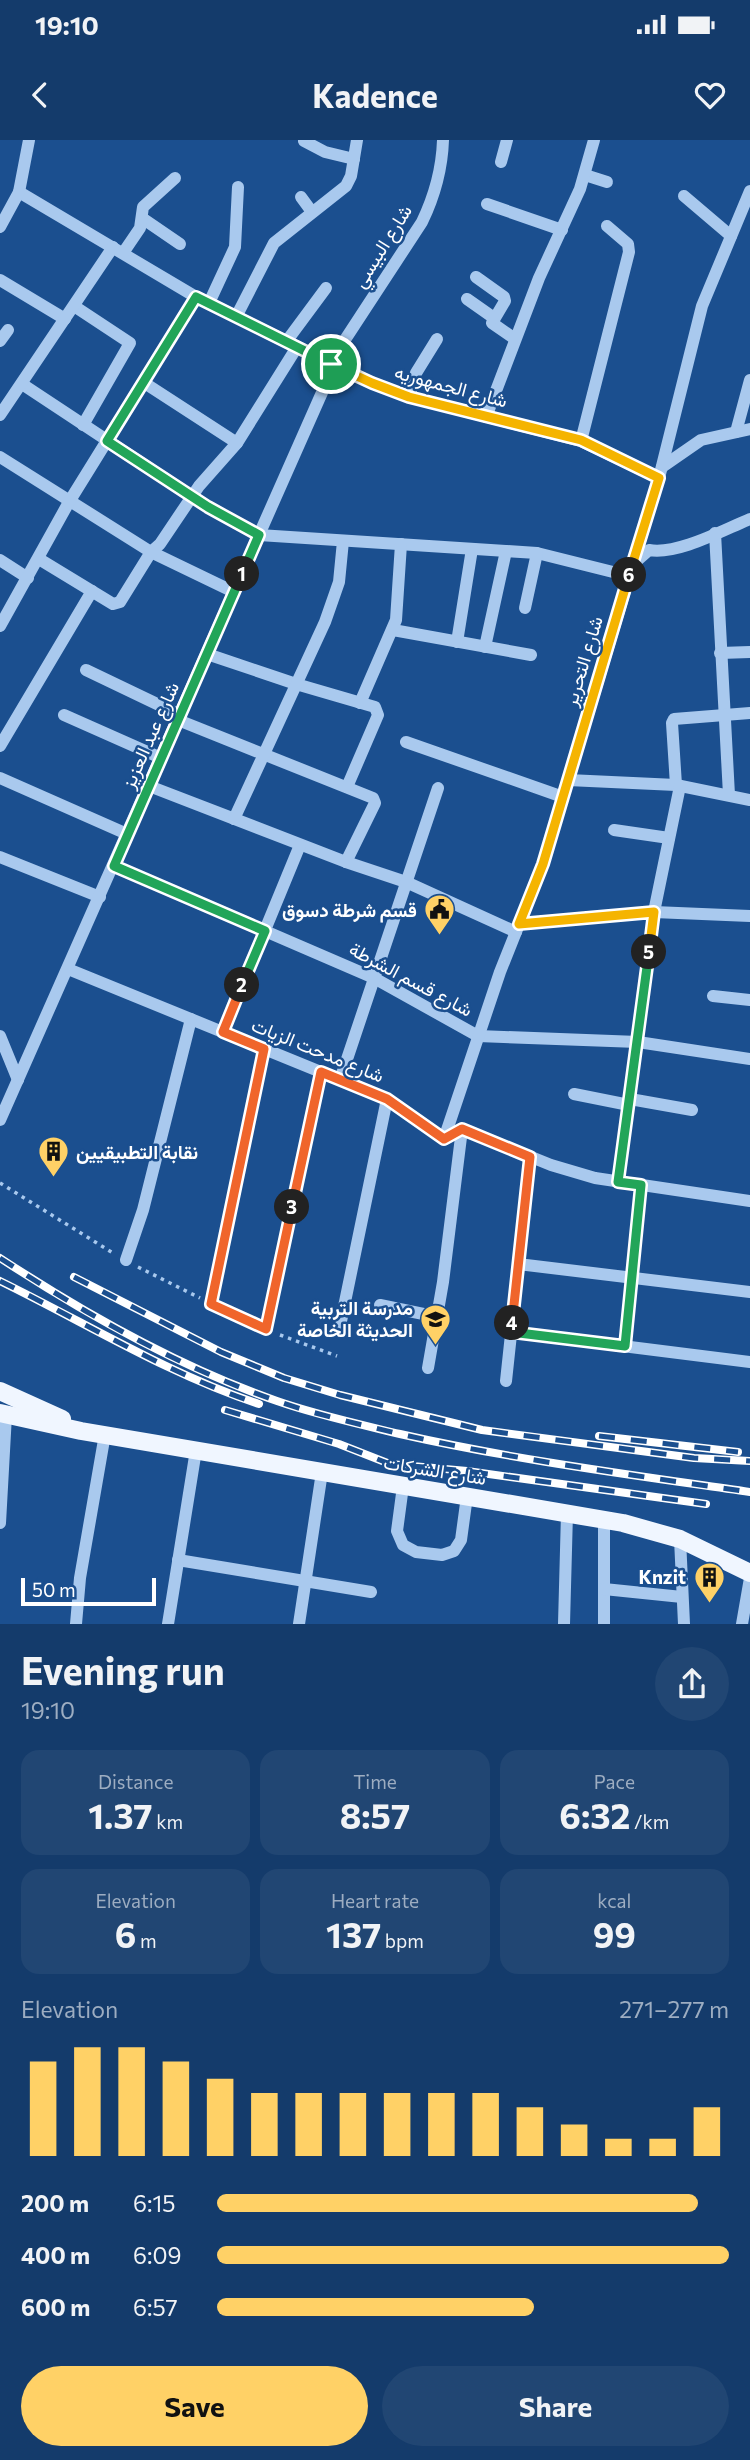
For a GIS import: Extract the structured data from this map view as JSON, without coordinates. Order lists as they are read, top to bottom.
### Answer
{
  "streets": {
    "main road": ["شارع الشركات"],
    "street": [
      "شارع البيسي",
      "شارع الجمهوريه",
      "شارع التحرير",
      "شارع عبد العزيز",
      "شارع قسم الشرطة",
      "شارع مدحت الزيات"
    ]
  },
  "crossings": [
    ["شارع البيسي", "شارع الجمهوريه"],
    ["شارع البيسي", "شارع عبد العزيز"],
    ["شارع الجمهوريه", "شارع التحرير"],
    ["شارع الجمهوريه", "شارع عبد العزيز"],
    ["شارع التحرير", "شارع قسم الشرطة"],
    ["شارع التحرير", "شارع مدحت الزيات"],
    ["شارع عبد العزيز", "شارع قسم الشرطة"],
    ["شارع عبد العزيز", "شارع مدحت الزيات"]
  ],
  "places": {
    "public building": ["قسم شرطة دسوق"],
    "building": ["نقابة التطبيقيين", "Knzit"],
    "school or university": ["مدرسة التربية الحديثة الخاصة"]
  },
  "scale_bar": "50 m",
  "page": {
    "status": "19:10",
    "header": "Kadence",
    "pins": [
      "1",
      "6",
      "5",
      "2",
      "3",
      "4"
    ],
    "scale": "50 m",
    "heading": ["Evening run", "19:10"],
    "stats": [
      ["Distance", "1.37 km"],
      ["Time", "8:57"],
      ["Pace", "6:32 /km"],
      ["Elevation", "6 m"],
      ["Heart rate", "137 bpm"],
      ["kcal", "99"]
    ],
    "chart": ["Elevation", "271–277 m"],
    "list": [
      {
        "name": "200 m",
        "note": "6:15"
      },
      {
        "name": "400 m",
        "note": "6:09"
      },
      {
        "name": "600 m",
        "note": "6:57"
      }
    ],
    "buttons": ["Save", "Share"]
  }
}
